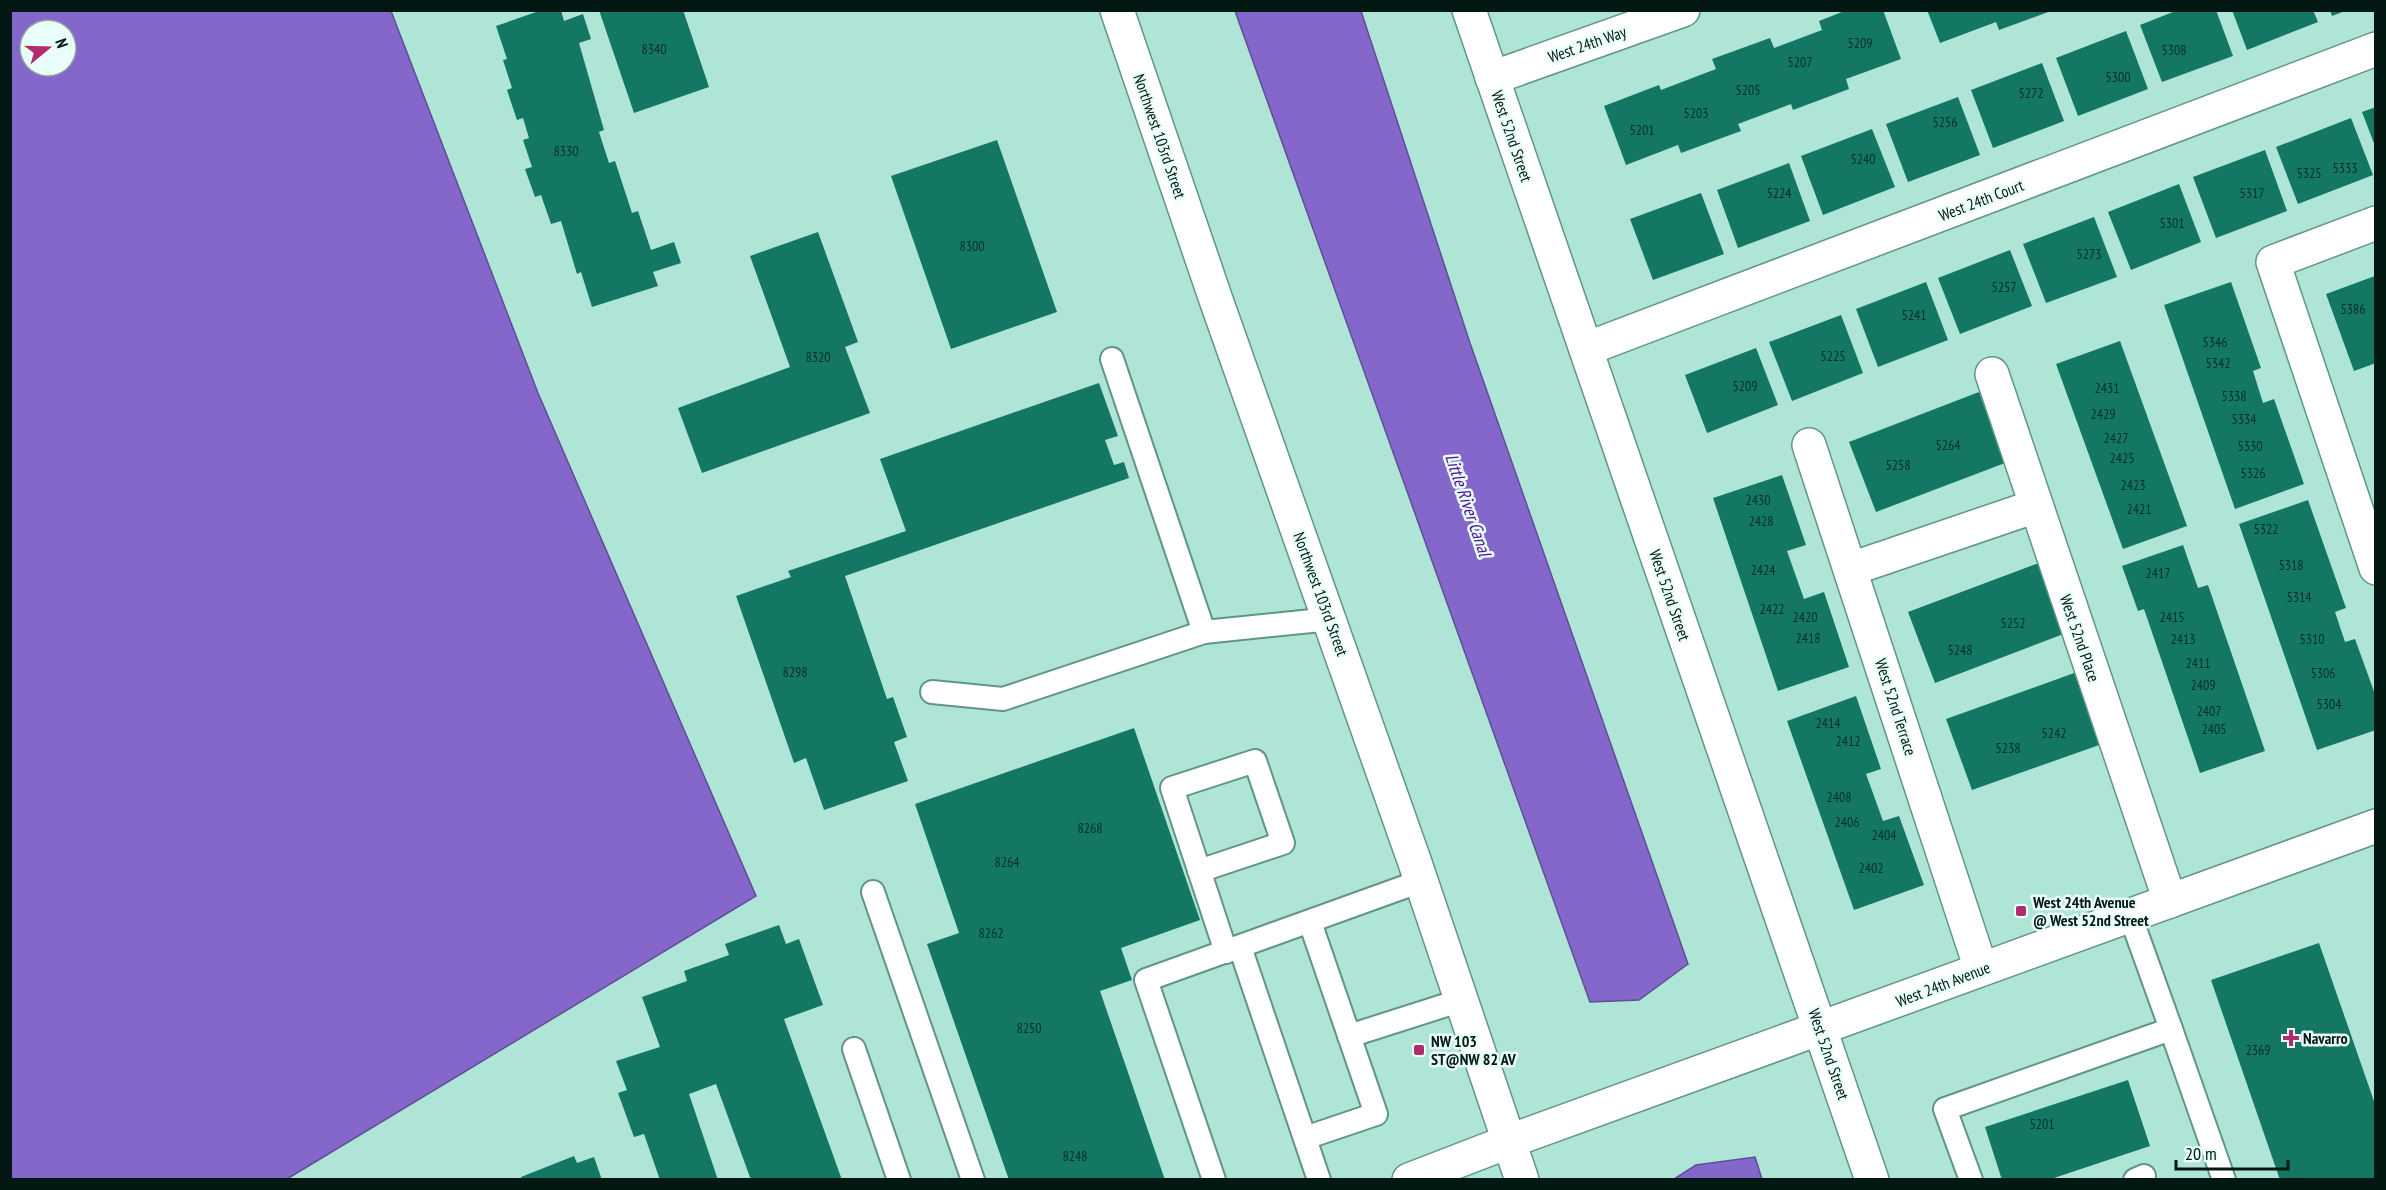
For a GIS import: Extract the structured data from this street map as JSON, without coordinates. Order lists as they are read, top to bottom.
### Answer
{
  "streets": {
    "street": [
      "West 24th Way",
      "Northwest 103rd Street",
      "West 52nd Street",
      "West 24th Court",
      "West 52nd Place",
      "West 52nd Terrace",
      "West 24th Avenue"
    ]
  },
  "crossings": [
    ["West 24th Way", "West 52nd Street"],
    ["Northwest 103rd Street", "West 24th Avenue"],
    ["West 52nd Street", "West 24th Court"],
    ["West 52nd Street", "West 24th Avenue"],
    ["West 52nd Place", "West 24th Avenue"],
    ["West 52nd Terrace", "West 24th Avenue"]
  ],
  "water": ["Little River Canal"],
  "places": {
    "transit": ["West 24th Avenue @ West 52nd Street", "NW 103 ST@NW 82 AV"],
    "health": ["Navarro"]
  },
  "house_numbers": [
    "5209",
    "8340",
    "5308",
    "5207",
    "5300",
    "5205",
    "5272",
    "5203",
    "5256",
    "5201",
    "8330",
    "5240",
    "5333",
    "5325",
    "5224",
    "5317",
    "5301",
    "8300",
    "5273",
    "5257",
    "5386",
    "5241",
    "5346",
    "5225",
    "8320",
    "5342",
    "5209",
    "2431",
    "5338",
    "2429",
    "5334",
    "2427",
    "5264",
    "5330",
    "2425",
    "5258",
    "5326",
    "2423",
    "2430",
    "2421",
    "2428",
    "5322",
    "5318",
    "2424",
    "2417",
    "5314",
    "2422",
    "2420",
    "2415",
    "5252",
    "2418",
    "2413",
    "5310",
    "5248",
    "2411",
    "8298",
    "5306",
    "2409",
    "5304",
    "2407",
    "2414",
    "2405",
    "5242",
    "2412",
    "5238",
    "2408",
    "2406",
    "8268",
    "2404",
    "8264",
    "2402",
    "8262",
    "8250",
    "2369",
    "5201",
    "8248"
  ],
  "scale_bar": "20 m",
  "north": "right"
}
